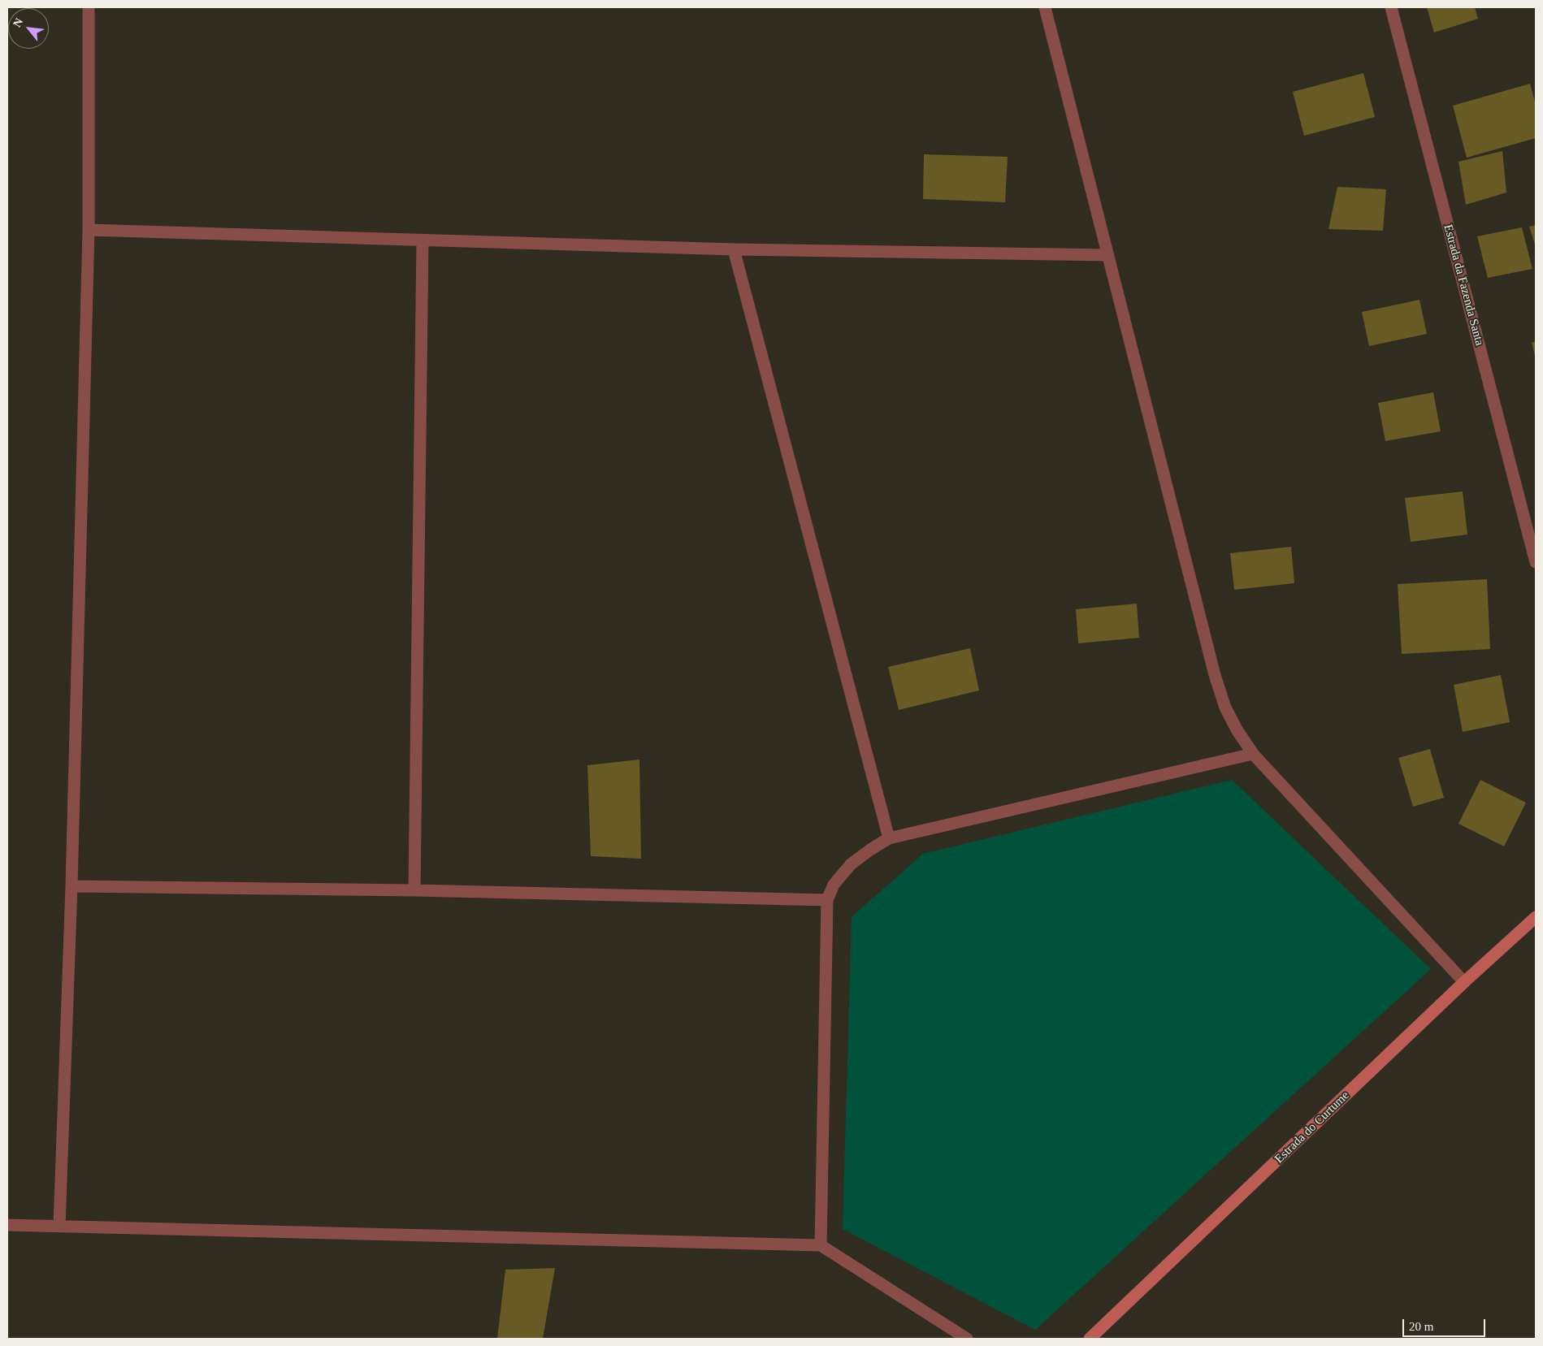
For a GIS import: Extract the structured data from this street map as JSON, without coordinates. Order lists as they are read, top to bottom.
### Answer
{
  "streets": {
    "street": ["Estrada da Fazenda Santa", "Estrada do Curtume"]
  },
  "scale_bar": "20 m",
  "north": "top left"
}
